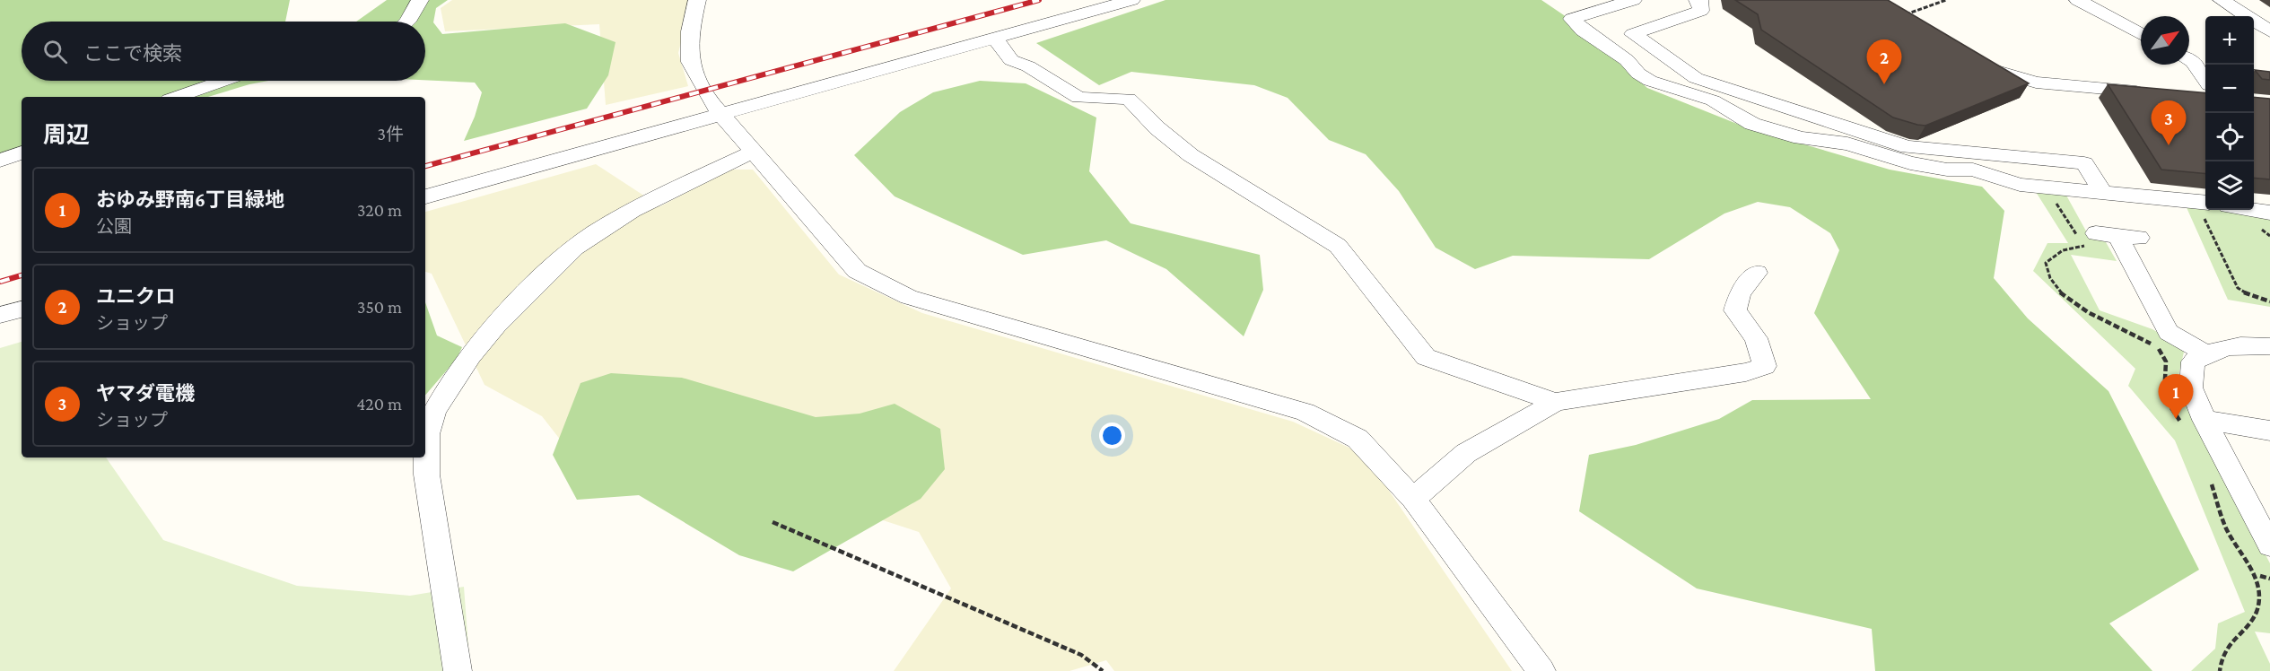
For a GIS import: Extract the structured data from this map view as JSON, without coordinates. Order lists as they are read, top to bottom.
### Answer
{
  "north": "top right",
  "page": {
    "map_buttons": ["+", "−"],
    "search": "ここで検索",
    "pins": ["2", "3", "1"],
    "heading": ["周辺", "3件"],
    "list": [
      {
        "mark": "1",
        "name": "おゆみ野南6丁目緑地",
        "note": "公園",
        "value": "320 m"
      },
      {
        "mark": "2",
        "name": "ユニクロ",
        "note": "ショップ",
        "value": "350 m"
      },
      {
        "mark": "3",
        "name": "ヤマダ電機",
        "note": "ショップ",
        "value": "420 m"
      }
    ]
  }
}
